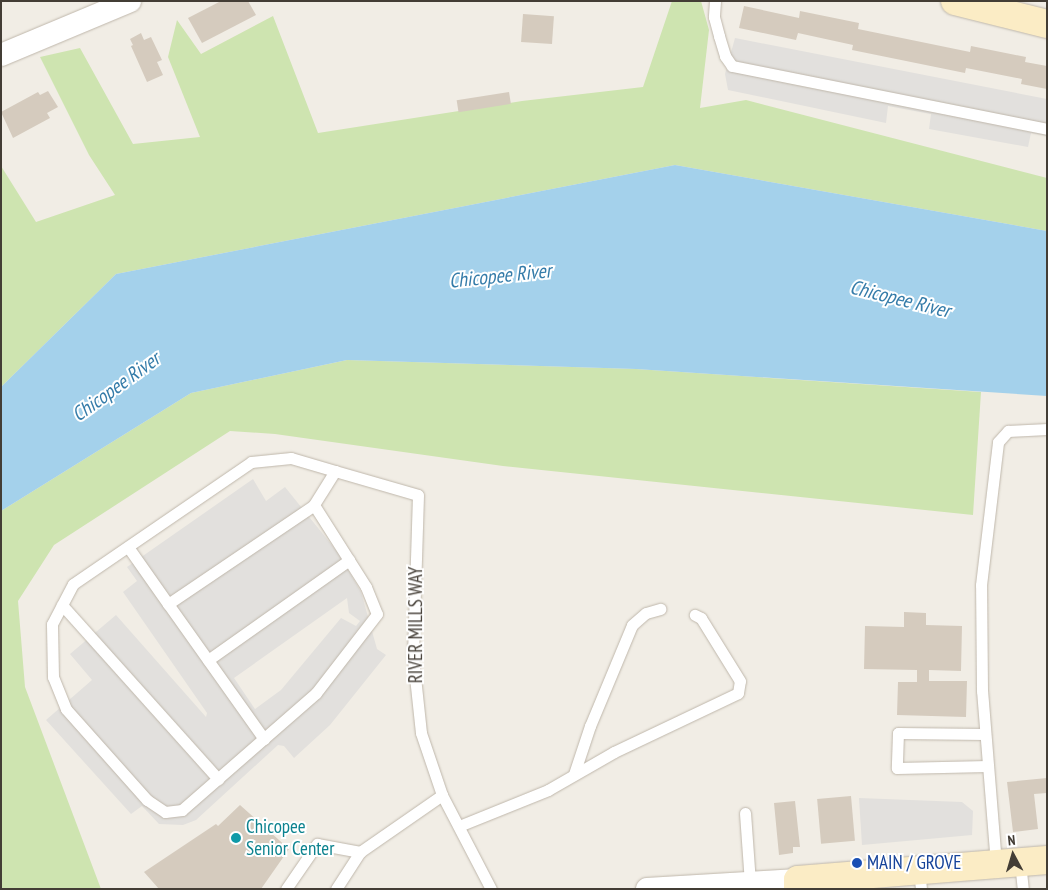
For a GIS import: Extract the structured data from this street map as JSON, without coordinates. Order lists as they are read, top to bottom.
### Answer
{
  "streets": {
    "lane": ["RIVER MILLS WAY"]
  },
  "water": ["Chicopee River"],
  "places": ["Chicopee Senior Center", "MAIN / GROVE"],
  "north": "top"
}
